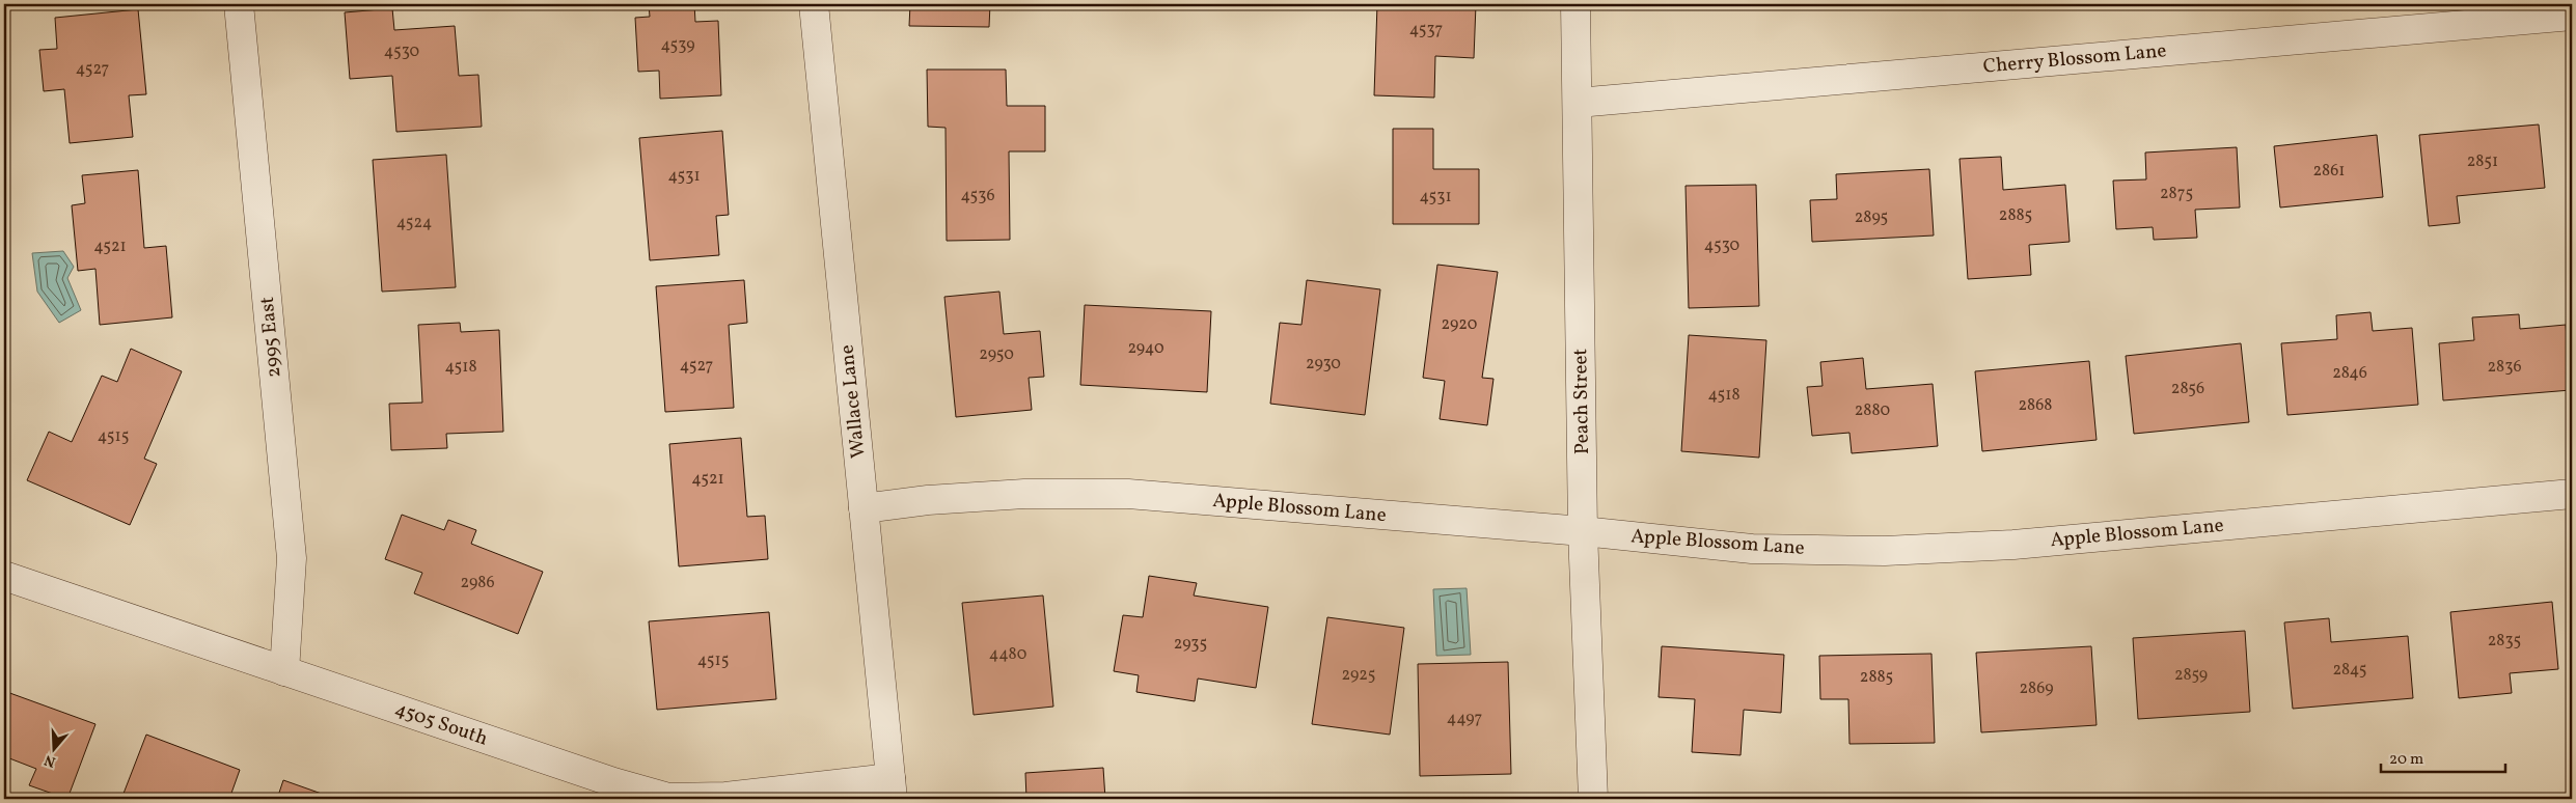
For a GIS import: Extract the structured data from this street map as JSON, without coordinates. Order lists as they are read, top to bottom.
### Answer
{
  "streets": {
    "street": [
      "Cherry Blossom Lane",
      "2995 East",
      "Wallace Lane",
      "Peach Street",
      "Apple Blossom Lane",
      "4505 South"
    ]
  },
  "crossings": [
    ["Cherry Blossom Lane", "Peach Street"],
    ["2995 East", "4505 South"],
    ["Wallace Lane", "Apple Blossom Lane"],
    ["Wallace Lane", "4505 South"],
    ["Peach Street", "Apple Blossom Lane"]
  ],
  "house_numbers": [
    "4537",
    "4539",
    "4530",
    "4527",
    "2851",
    "2861",
    "4531",
    "2875",
    "4536",
    "4531",
    "2885",
    "2895",
    "4524",
    "4530",
    "4521",
    "2920",
    "2940",
    "2950",
    "2930",
    "4527",
    "4518",
    "2836",
    "2846",
    "2856",
    "4518",
    "2868",
    "2880",
    "4515",
    "4521",
    "2986",
    "2835",
    "2935",
    "4480",
    "4515",
    "2845",
    "2925",
    "2859",
    "2885",
    "2869",
    "4497"
  ],
  "scale_bar": "20 m",
  "north": "bottom"
}
